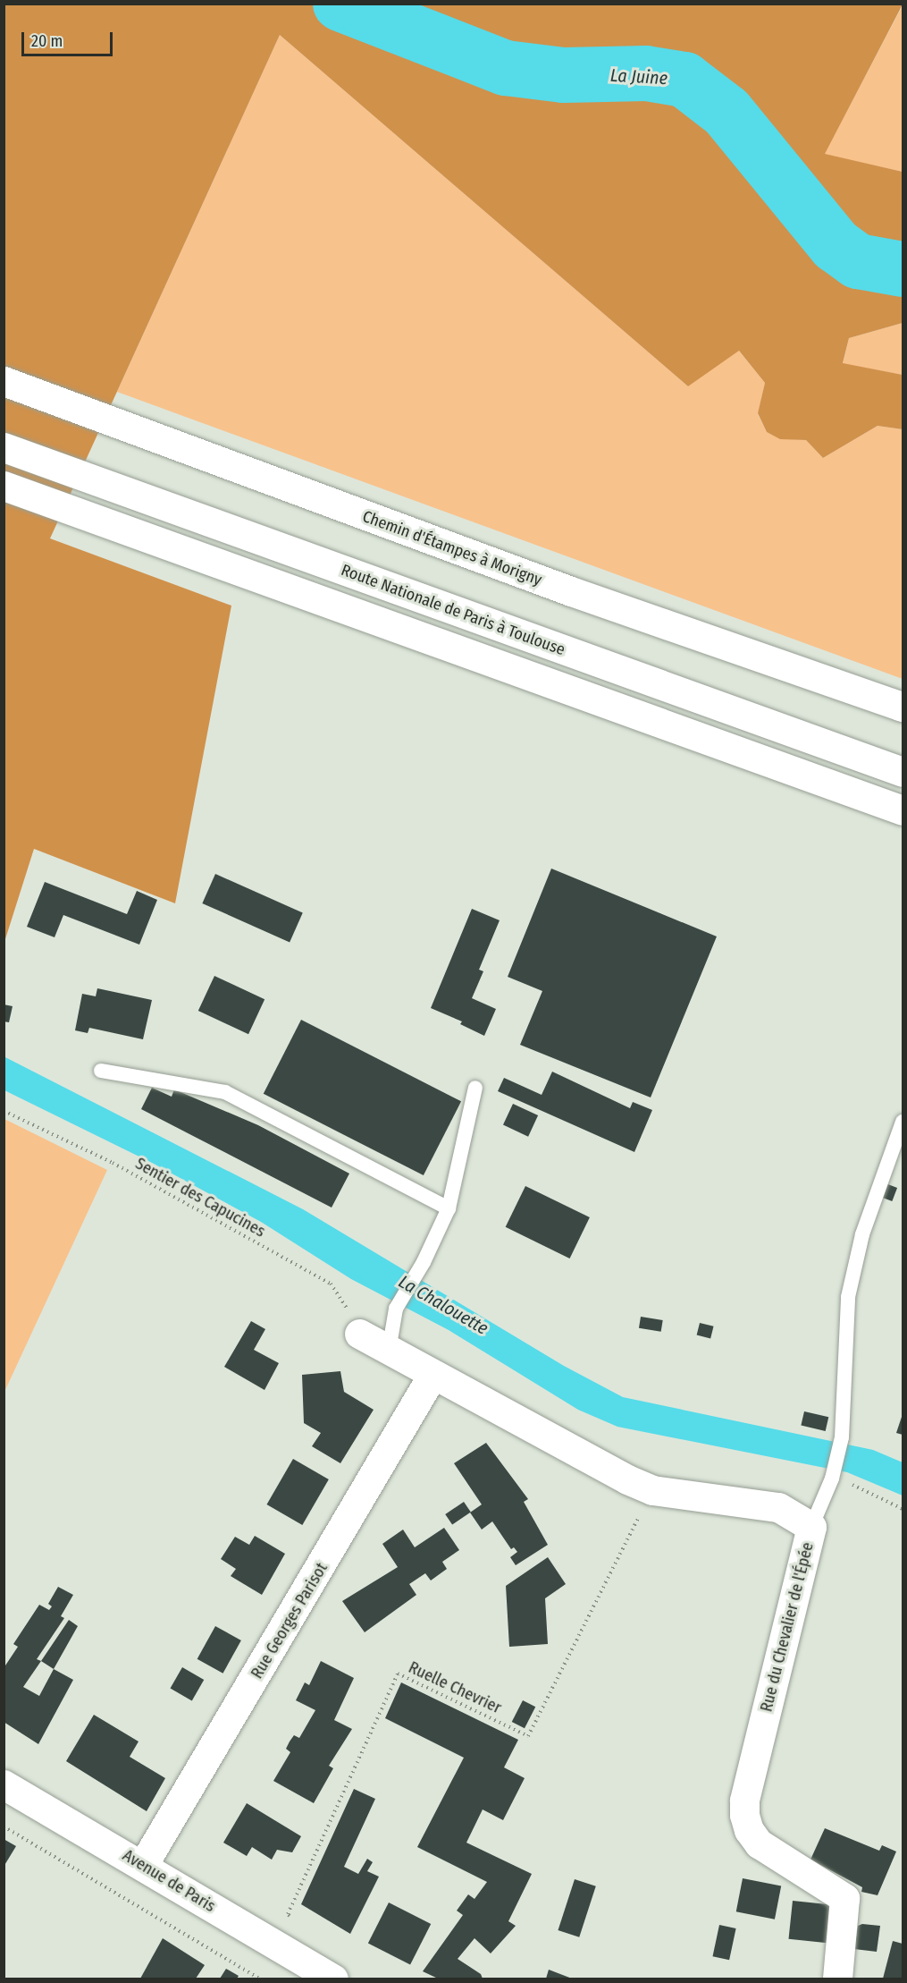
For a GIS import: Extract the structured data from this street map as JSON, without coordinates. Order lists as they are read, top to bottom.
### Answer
{
  "streets": {
    "street": [
      "Chemin d'Étampes à Morigny",
      "Route Nationale de Paris à Toulouse",
      "Rue Georges Parisot",
      "Rue du Chevalier de l'Épée",
      "Avenue de Paris"
    ],
    "path": ["Sentier des Capucines", "Ruelle Chevrier"]
  },
  "crossings": [
    ["Sentier des Capucines", "Rue du Chevalier de l'Épée"],
    ["Rue Georges Parisot", "Rue du Chevalier de l'Épée"],
    ["Rue Georges Parisot", "Avenue de Paris"],
    ["Rue du Chevalier de l'Épée", "Ruelle Chevrier"],
    ["Ruelle Chevrier", "Avenue de Paris"]
  ],
  "water": ["La Juine", "La Chalouette"],
  "scale_bar": "20 m"
}
